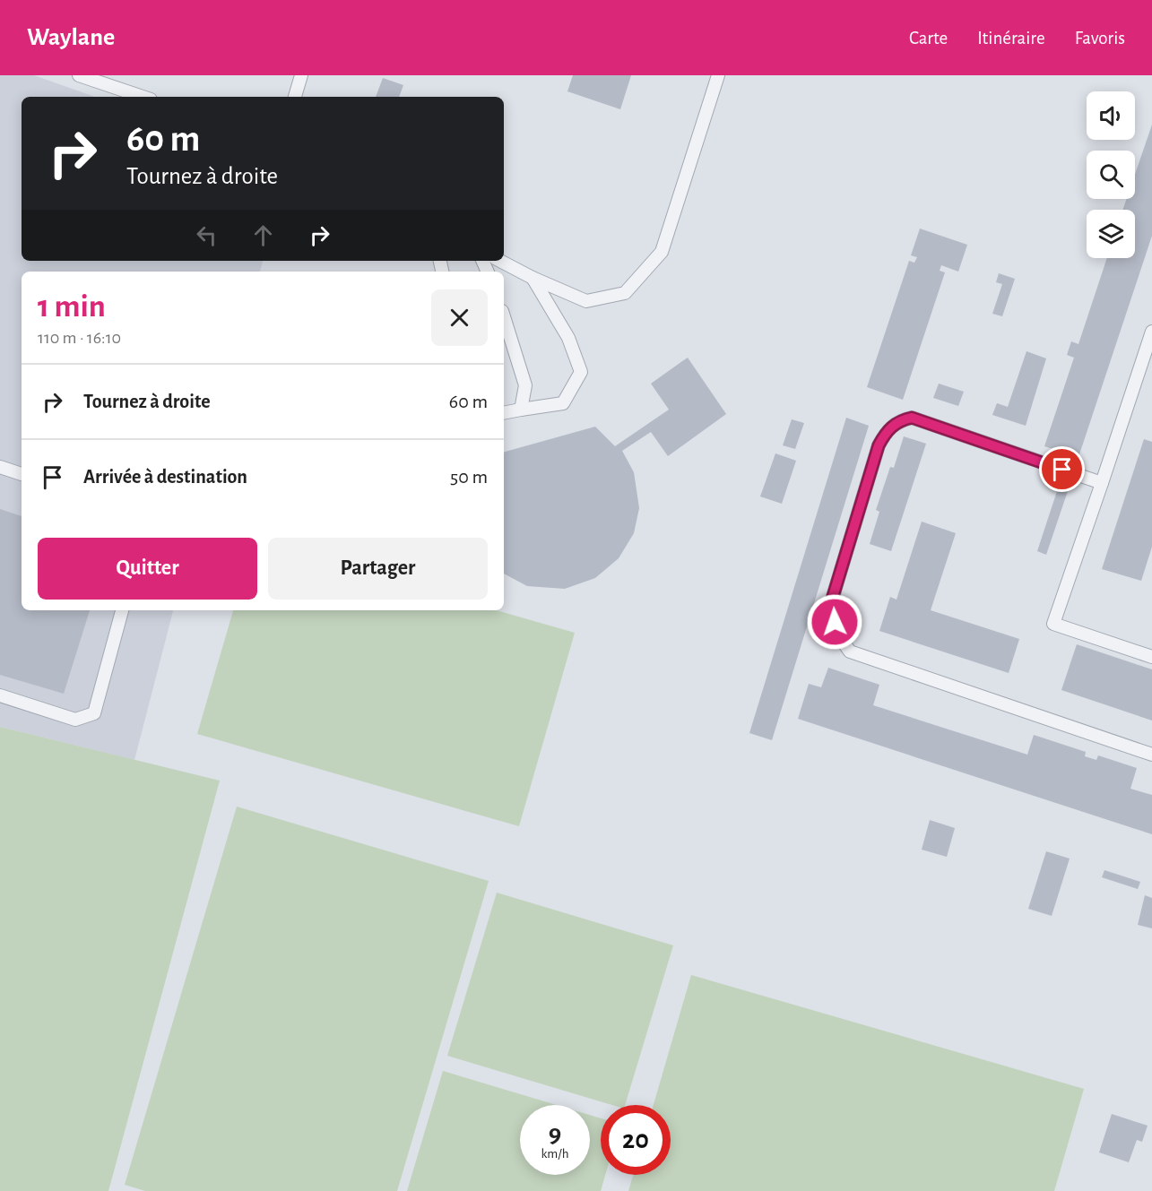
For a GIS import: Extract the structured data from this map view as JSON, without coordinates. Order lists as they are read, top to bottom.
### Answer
{
  "page": {
    "header": "Waylane",
    "nav": ["Carte", "Itinéraire", "Favoris"],
    "turn": ["60 m", "Tournez à droite"],
    "heading": ["1 min", "110 m · 16:10"],
    "list": [
      {
        "name": "Tournez à droite",
        "value": "60 m"
      },
      {
        "name": "Arrivée à destination",
        "value": "50 m"
      }
    ],
    "buttons": ["Quitter", "Partager"],
    "speed": "9 km/h",
    "limit": "20"
  }
}
